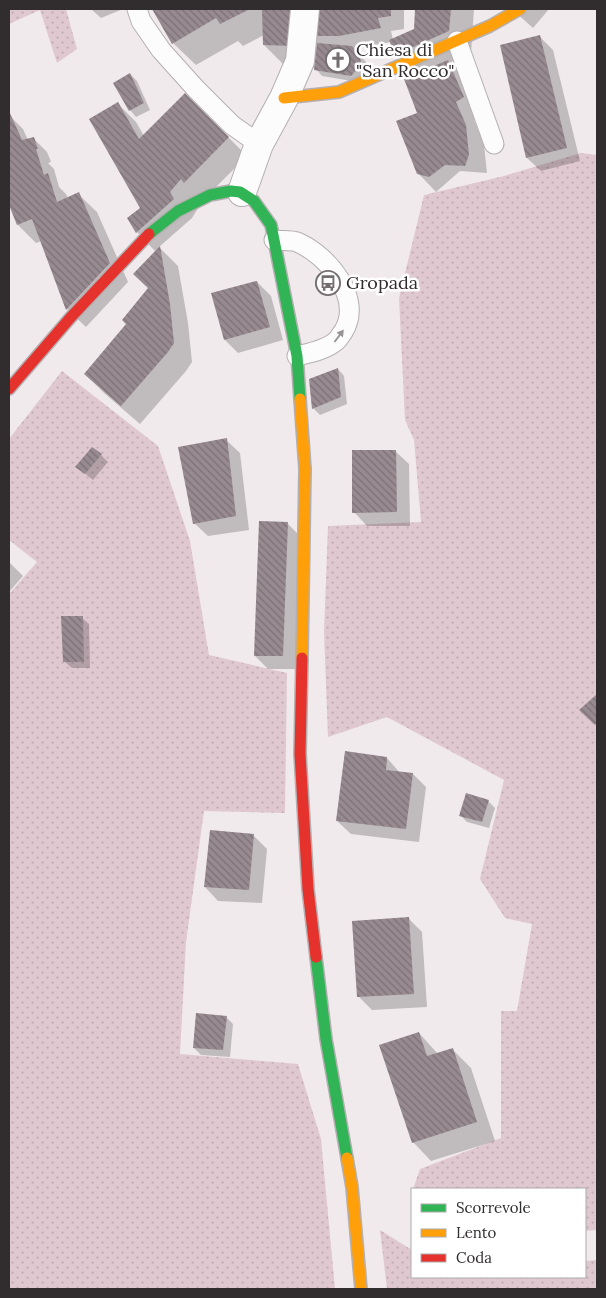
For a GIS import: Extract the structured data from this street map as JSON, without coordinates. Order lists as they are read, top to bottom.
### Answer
{
  "places": {
    "church": ["Chiesa di \"San Rocco\""],
    "bus stop": ["Gropada"]
  },
  "legend": ["Scorrevole", "Lento", "Coda"]
}
